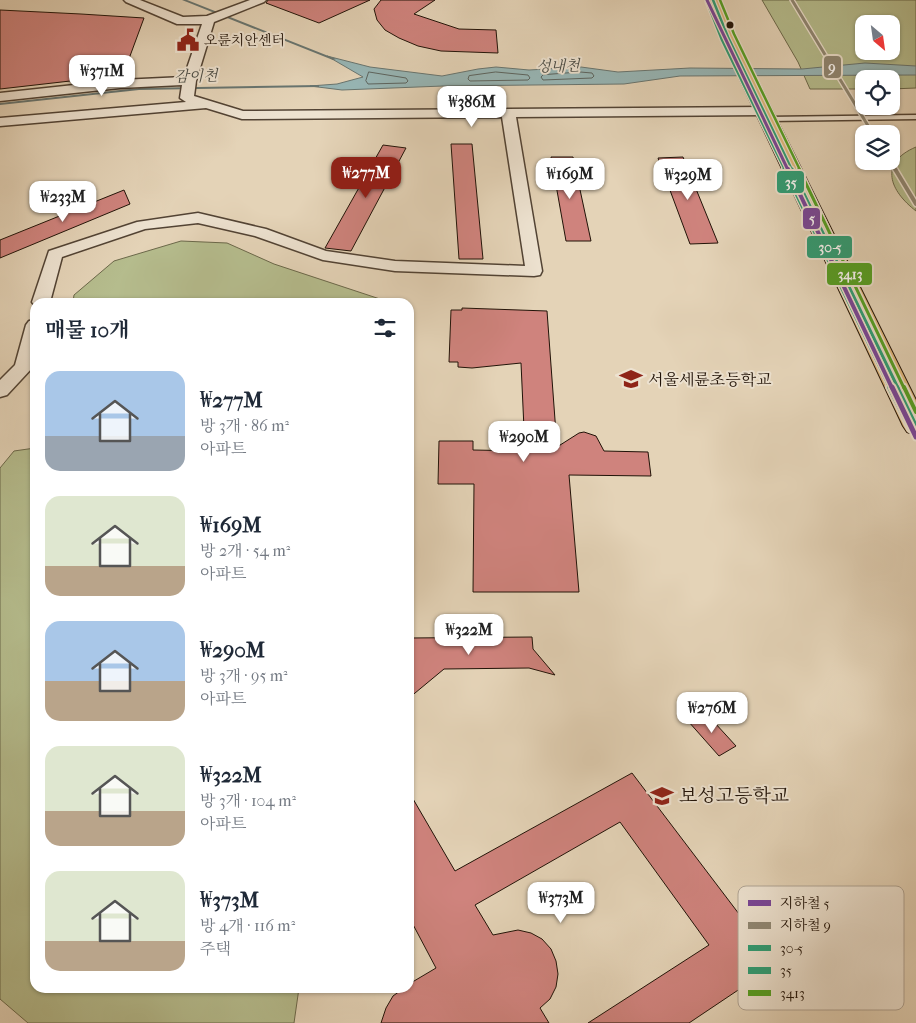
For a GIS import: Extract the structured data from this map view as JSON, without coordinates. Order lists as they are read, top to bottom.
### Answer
{
  "water": ["성내천", "감이천"],
  "places": {
    "public building": ["오륜치안센터"],
    "school or university": ["서울세륜초등학교", "보성고등학교"]
  },
  "lines": [
    "metro line 5",
    "metro line 9",
    "transit line 30-5",
    "transit line 3413",
    "transit line 35"
  ],
  "legend": [
    "지하철 5",
    "지하철 9",
    "30-5",
    "35",
    "3413"
  ],
  "north": "bottom right",
  "page": {
    "price": [
      "₩371M",
      "₩386M",
      "₩277M",
      "₩169M",
      "₩329M",
      "₩233M",
      "₩290M",
      "₩322M",
      "₩276M",
      "₩373M"
    ],
    "heading": "매물 10개",
    "list": [
      {
        "name": "₩277M",
        "note": "방 3개 · 86 m² · 아파트"
      },
      {
        "name": "₩169M",
        "note": "방 2개 · 54 m² · 아파트"
      },
      {
        "name": "₩290M",
        "note": "방 3개 · 95 m² · 아파트"
      },
      {
        "name": "₩322M",
        "note": "방 3개 · 104 m² · 아파트"
      },
      {
        "name": "₩373M",
        "note": "방 4개 · 116 m² · 주택"
      }
    ]
  }
}
